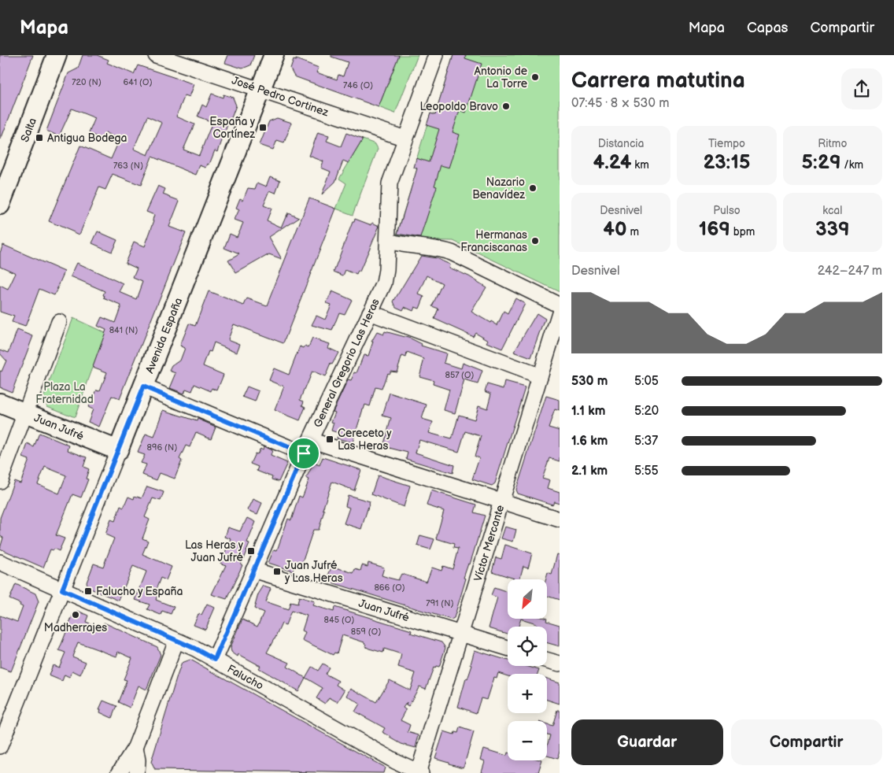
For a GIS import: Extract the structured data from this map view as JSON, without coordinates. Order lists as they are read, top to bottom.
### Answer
{
  "streets": {
    "main road": ["Salta", "Avenida España", "Juan Jufré"],
    "street": [
      "José Pedro Cortinez",
      "General Gregorio Las Heras",
      "Víctor Mercante",
      "Falucho"
    ]
  },
  "crossings": [
    ["José Pedro Cortinez", "Avenida España"],
    ["José Pedro Cortinez", "General Gregorio Las Heras"],
    ["Avenida España", "Juan Jufré"],
    ["Avenida España", "Falucho"],
    ["General Gregorio Las Heras", "Juan Jufré"],
    ["General Gregorio Las Heras", "Falucho"],
    ["Juan Jufré", "Víctor Mercante"],
    ["Víctor Mercante", "Falucho"]
  ],
  "parks": ["Plaza La Fraternidad"],
  "places": {
    "other": [
      "Antonio de La Torre",
      "Leopoldo Bravo",
      "Nazario Benavídez",
      "Hermanas Franciscanas",
      "Madherrajes"
    ],
    "transit": [
      "España y Cortínez",
      "Antigua Bodega",
      "Cereceto y Las Heras",
      "Las Heras y Juan Jufré",
      "Juan Jufré y Las Heras",
      "Falucho y España"
    ]
  },
  "house_numbers": [
    "720 (N)",
    "641 (O)",
    "746 (O)",
    "763 (N)",
    "841 (N)",
    "857 (O)",
    "896 (N)",
    "866 (O)",
    "791 (N)",
    "845 (O)",
    "859 (O)"
  ],
  "north": "bottom left",
  "page": {
    "header": "Mapa",
    "nav": ["Mapa", "Capas", "Compartir"],
    "heading": ["Carrera matutina", "07:45 · 8 × 530 m"],
    "stats": [
      ["Distancia", "4.24 km"],
      ["Tiempo", "23:15"],
      ["Ritmo", "5:29 /km"],
      ["Desnivel", "40 m"],
      ["Pulso", "169 bpm"],
      ["kcal", "339"]
    ],
    "chart": ["Desnivel", "242–247 m"],
    "list": [
      {
        "name": "530 m",
        "note": "5:05"
      },
      {
        "name": "1.1 km",
        "note": "5:20"
      },
      {
        "name": "1.6 km",
        "note": "5:37"
      },
      {
        "name": "2.1 km",
        "note": "5:55"
      }
    ],
    "map_buttons": ["+", "−"],
    "buttons": ["Guardar", "Compartir"]
  }
}
